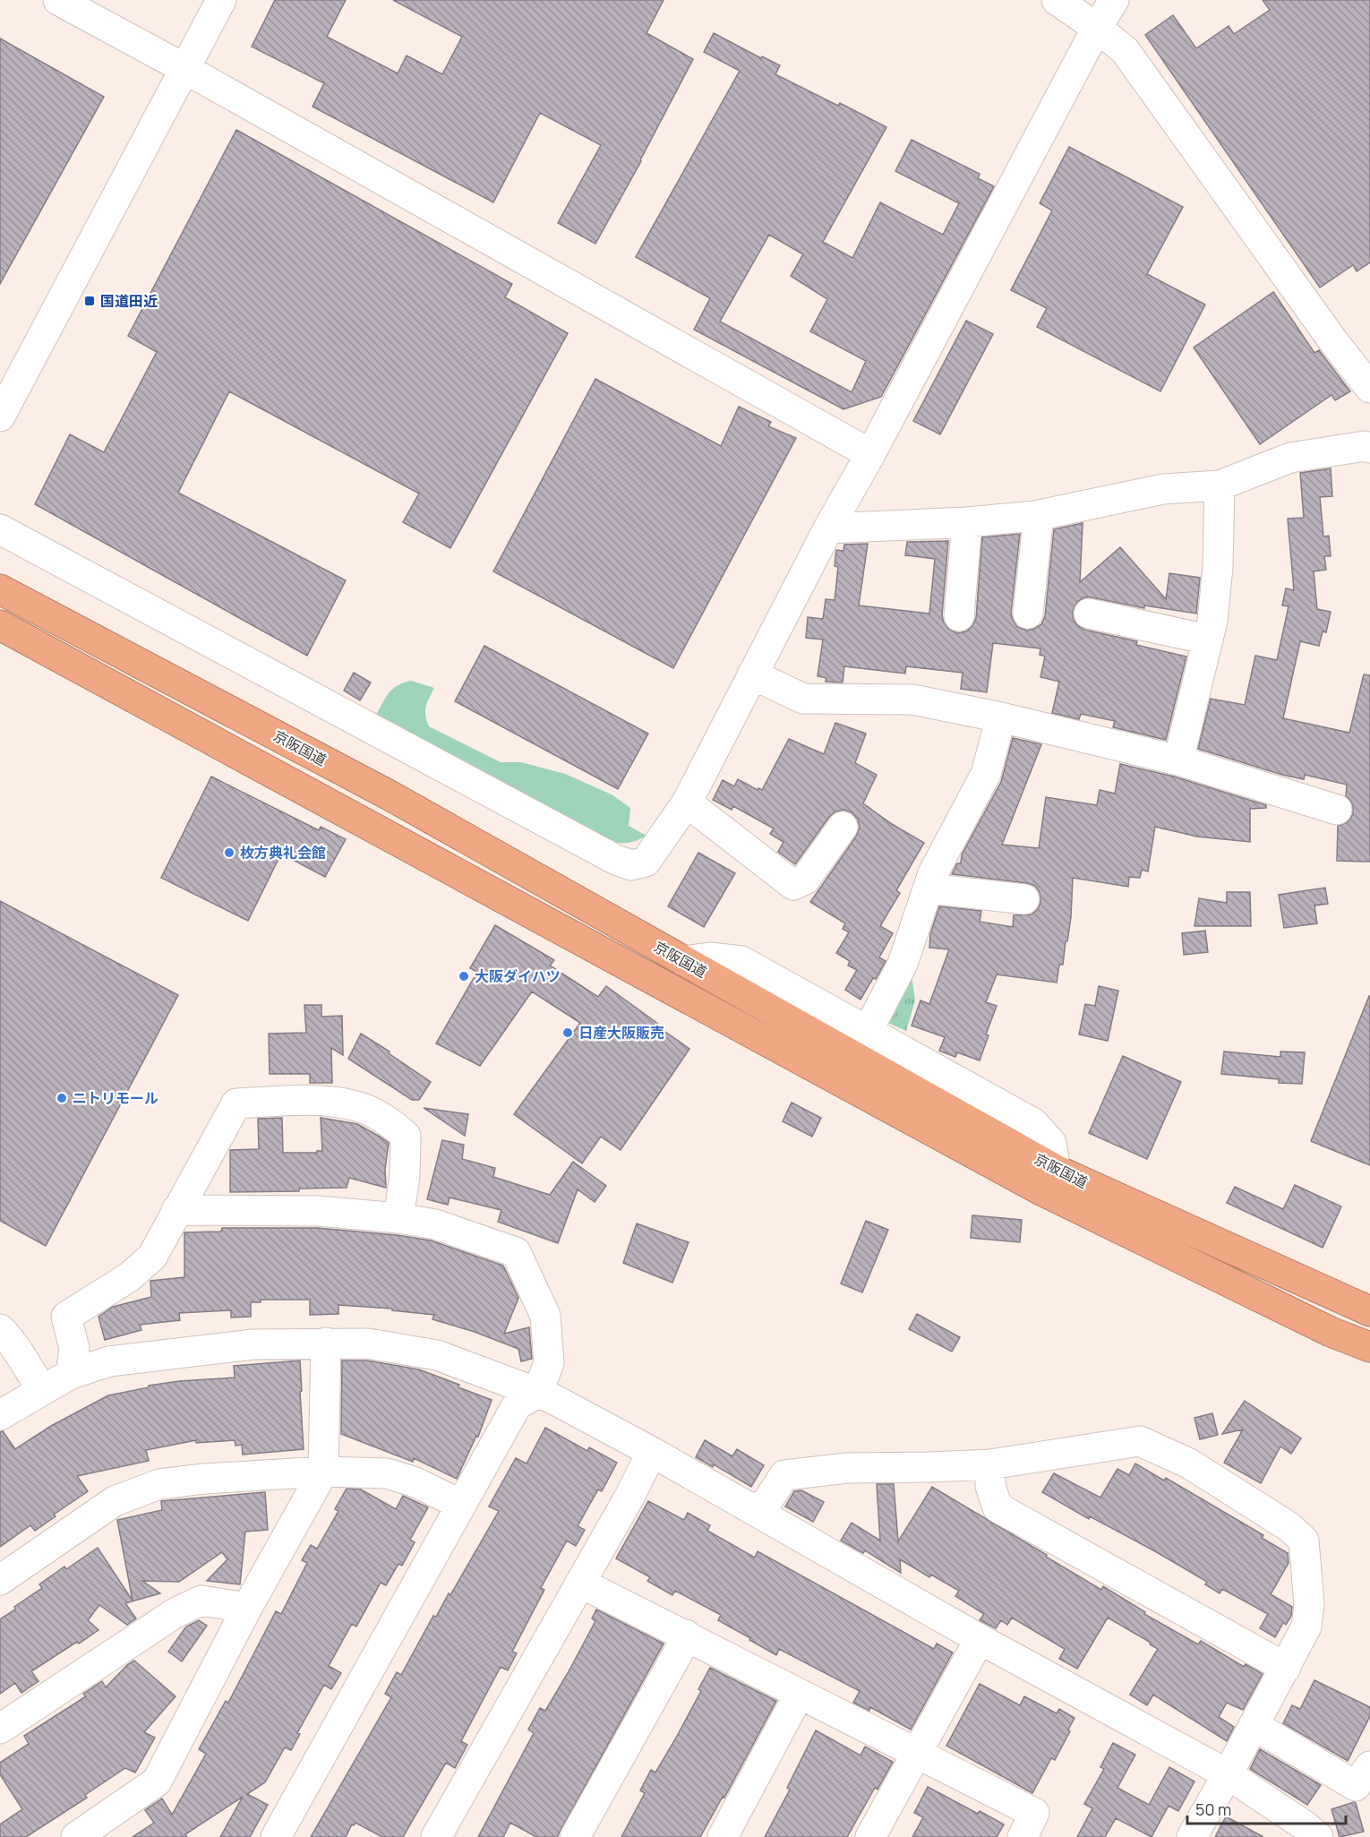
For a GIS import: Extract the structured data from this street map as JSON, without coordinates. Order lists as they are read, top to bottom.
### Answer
{
  "streets": {
    "highway": ["京阪国道"]
  },
  "places": {
    "transit": ["国道田近"],
    "other": [
      "枚方典礼会館",
      "大阪ダイハツ",
      "日産大阪販売",
      "ニトリモール"
    ]
  },
  "scale_bar": "50 m"
}
